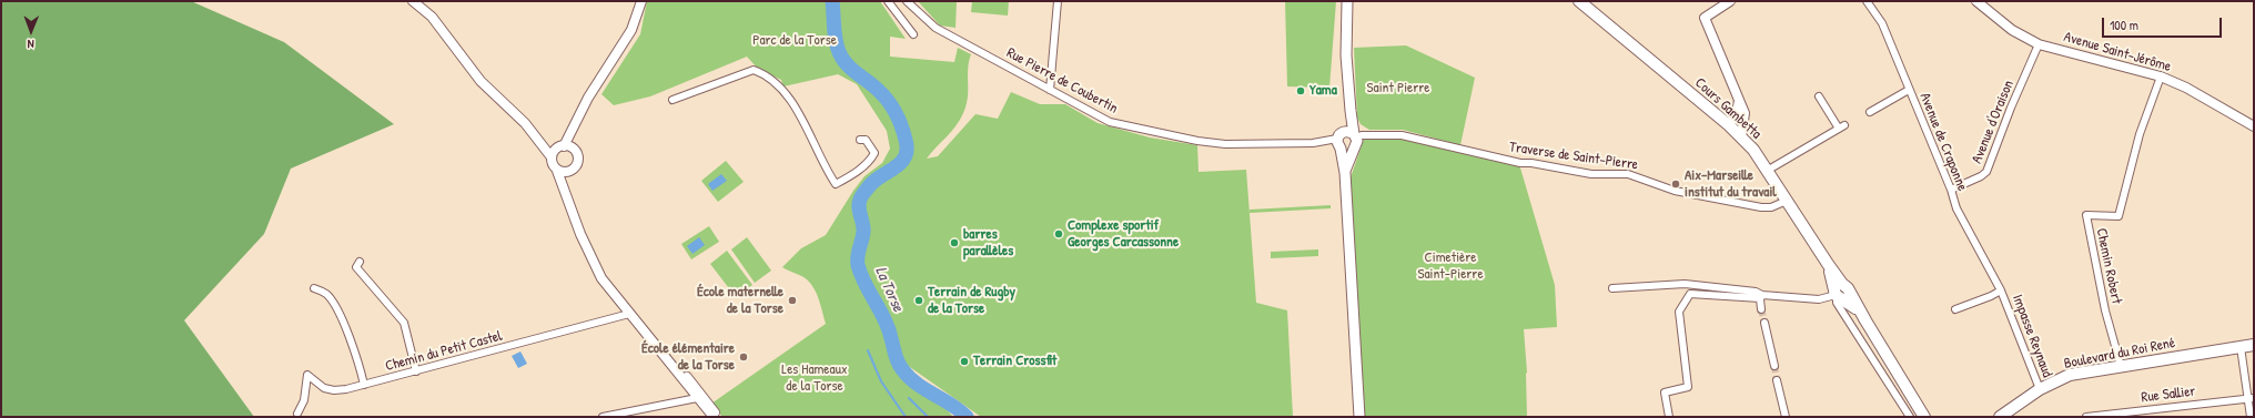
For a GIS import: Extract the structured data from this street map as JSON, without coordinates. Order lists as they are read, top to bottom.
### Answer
{
  "streets": {
    "main road": ["Cours Gambetta", "Boulevard du Roi René"],
    "street": [
      "Avenue Saint-Jérôme",
      "Rue Pierre de Coubertin",
      "Avenue d'Oraison",
      "Avenue de Craponne",
      "Traverse de Saint-Pierre",
      "Chemin Robert",
      "Impasse Reynaud",
      "Chemin du Petit Castel",
      "Rue Sallier"
    ]
  },
  "crossings": [
    ["Avenue Saint-Jérôme", "Avenue d'Oraison"],
    ["Avenue Saint-Jérôme", "Chemin Robert"],
    ["Cours Gambetta", "Traverse de Saint-Pierre"],
    ["Avenue d'Oraison", "Avenue de Craponne"],
    ["Avenue de Craponne", "Impasse Reynaud"],
    ["Chemin Robert", "Boulevard du Roi René"],
    ["Impasse Reynaud", "Boulevard du Roi René"]
  ],
  "water": ["La Torse"],
  "parks": [
    "Parc de la Torse",
    "Saint Pierre",
    "Cimetière Saint-Pierre",
    "Les Hameaux de la Torse"
  ],
  "places": [
    "Yama",
    "Aix-Marseille institut du travail",
    "Complexe sportif Georges Carcassonne",
    "barres parallèles",
    "École maternelle de la Torse",
    "Terrain de Rugby de la Torse",
    "École élémentaire de la Torse",
    "Terrain Crossfit"
  ],
  "scale_bar": "100 m",
  "north": "bottom"
}
